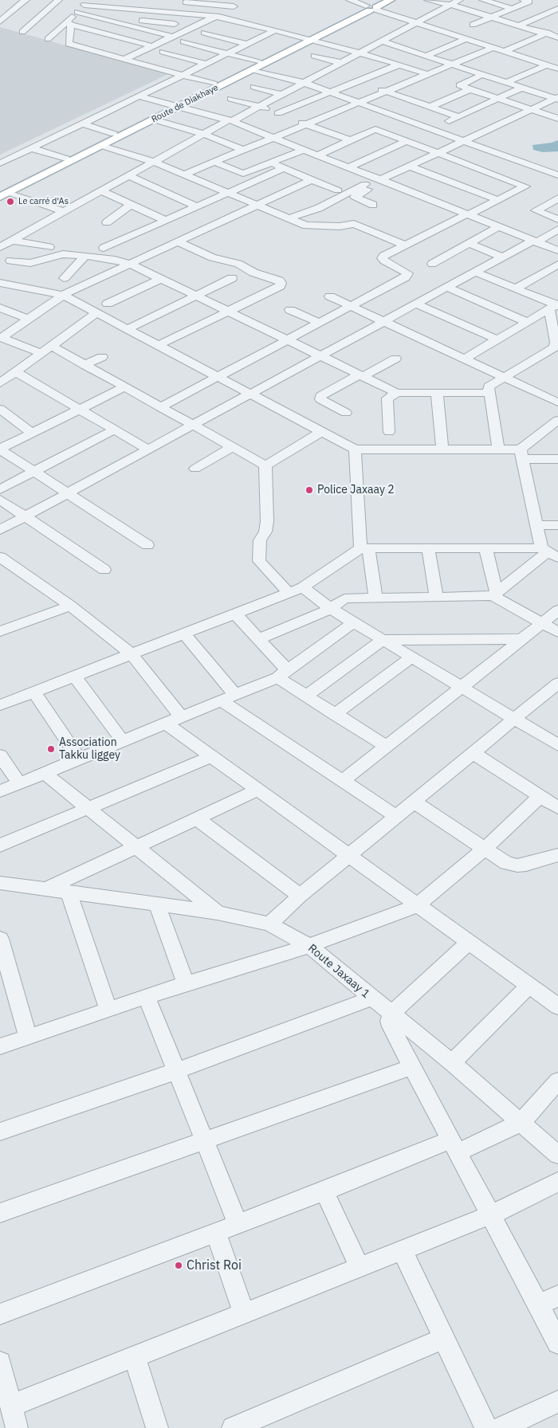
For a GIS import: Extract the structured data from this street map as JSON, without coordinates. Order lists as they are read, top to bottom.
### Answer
{
  "streets": {
    "main road": ["Route de Diakhaye"],
    "street": ["Route Jaxaay 1"]
  },
  "places": [
    "Le carré d'As",
    "Police Jaxaay 2",
    "Association Takku liggey",
    "Christ Roi"
  ]
}
